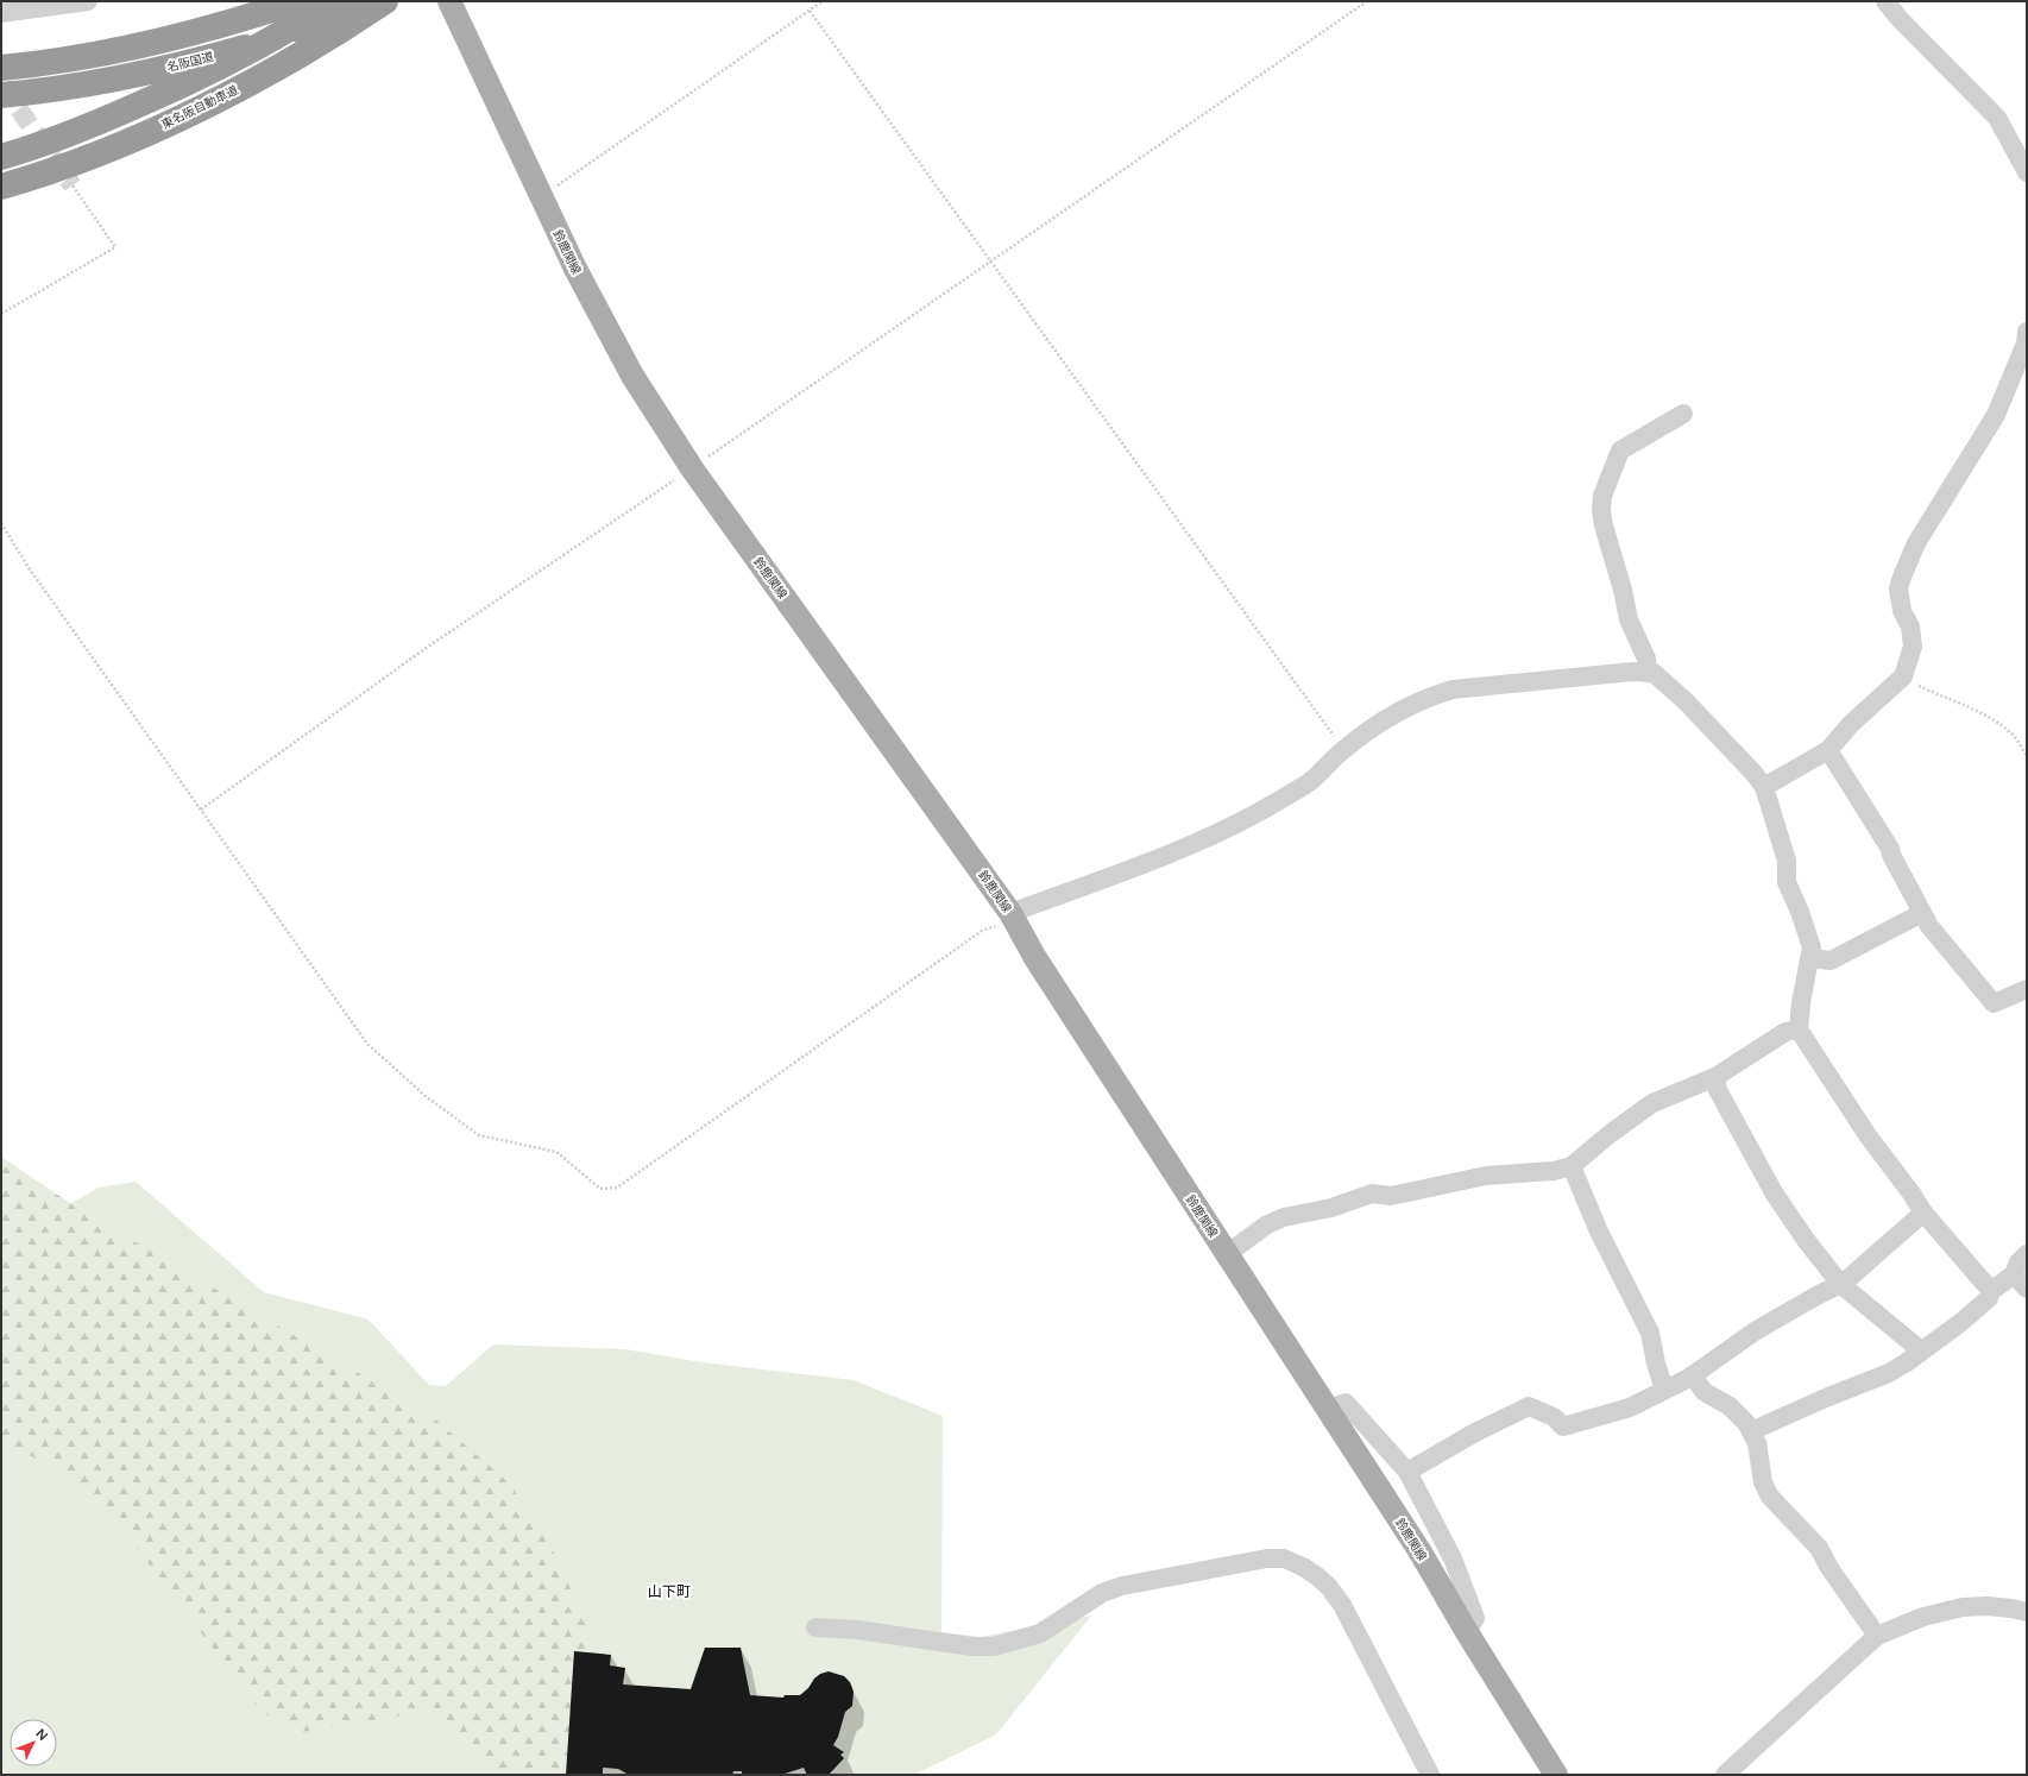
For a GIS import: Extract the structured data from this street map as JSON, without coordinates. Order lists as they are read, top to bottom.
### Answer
{
  "streets": {
    "highway": ["名阪国道", "東名阪自動車道"],
    "main road": ["鈴鹿関線"]
  },
  "districts": ["山下町"],
  "north": "top right"
}
